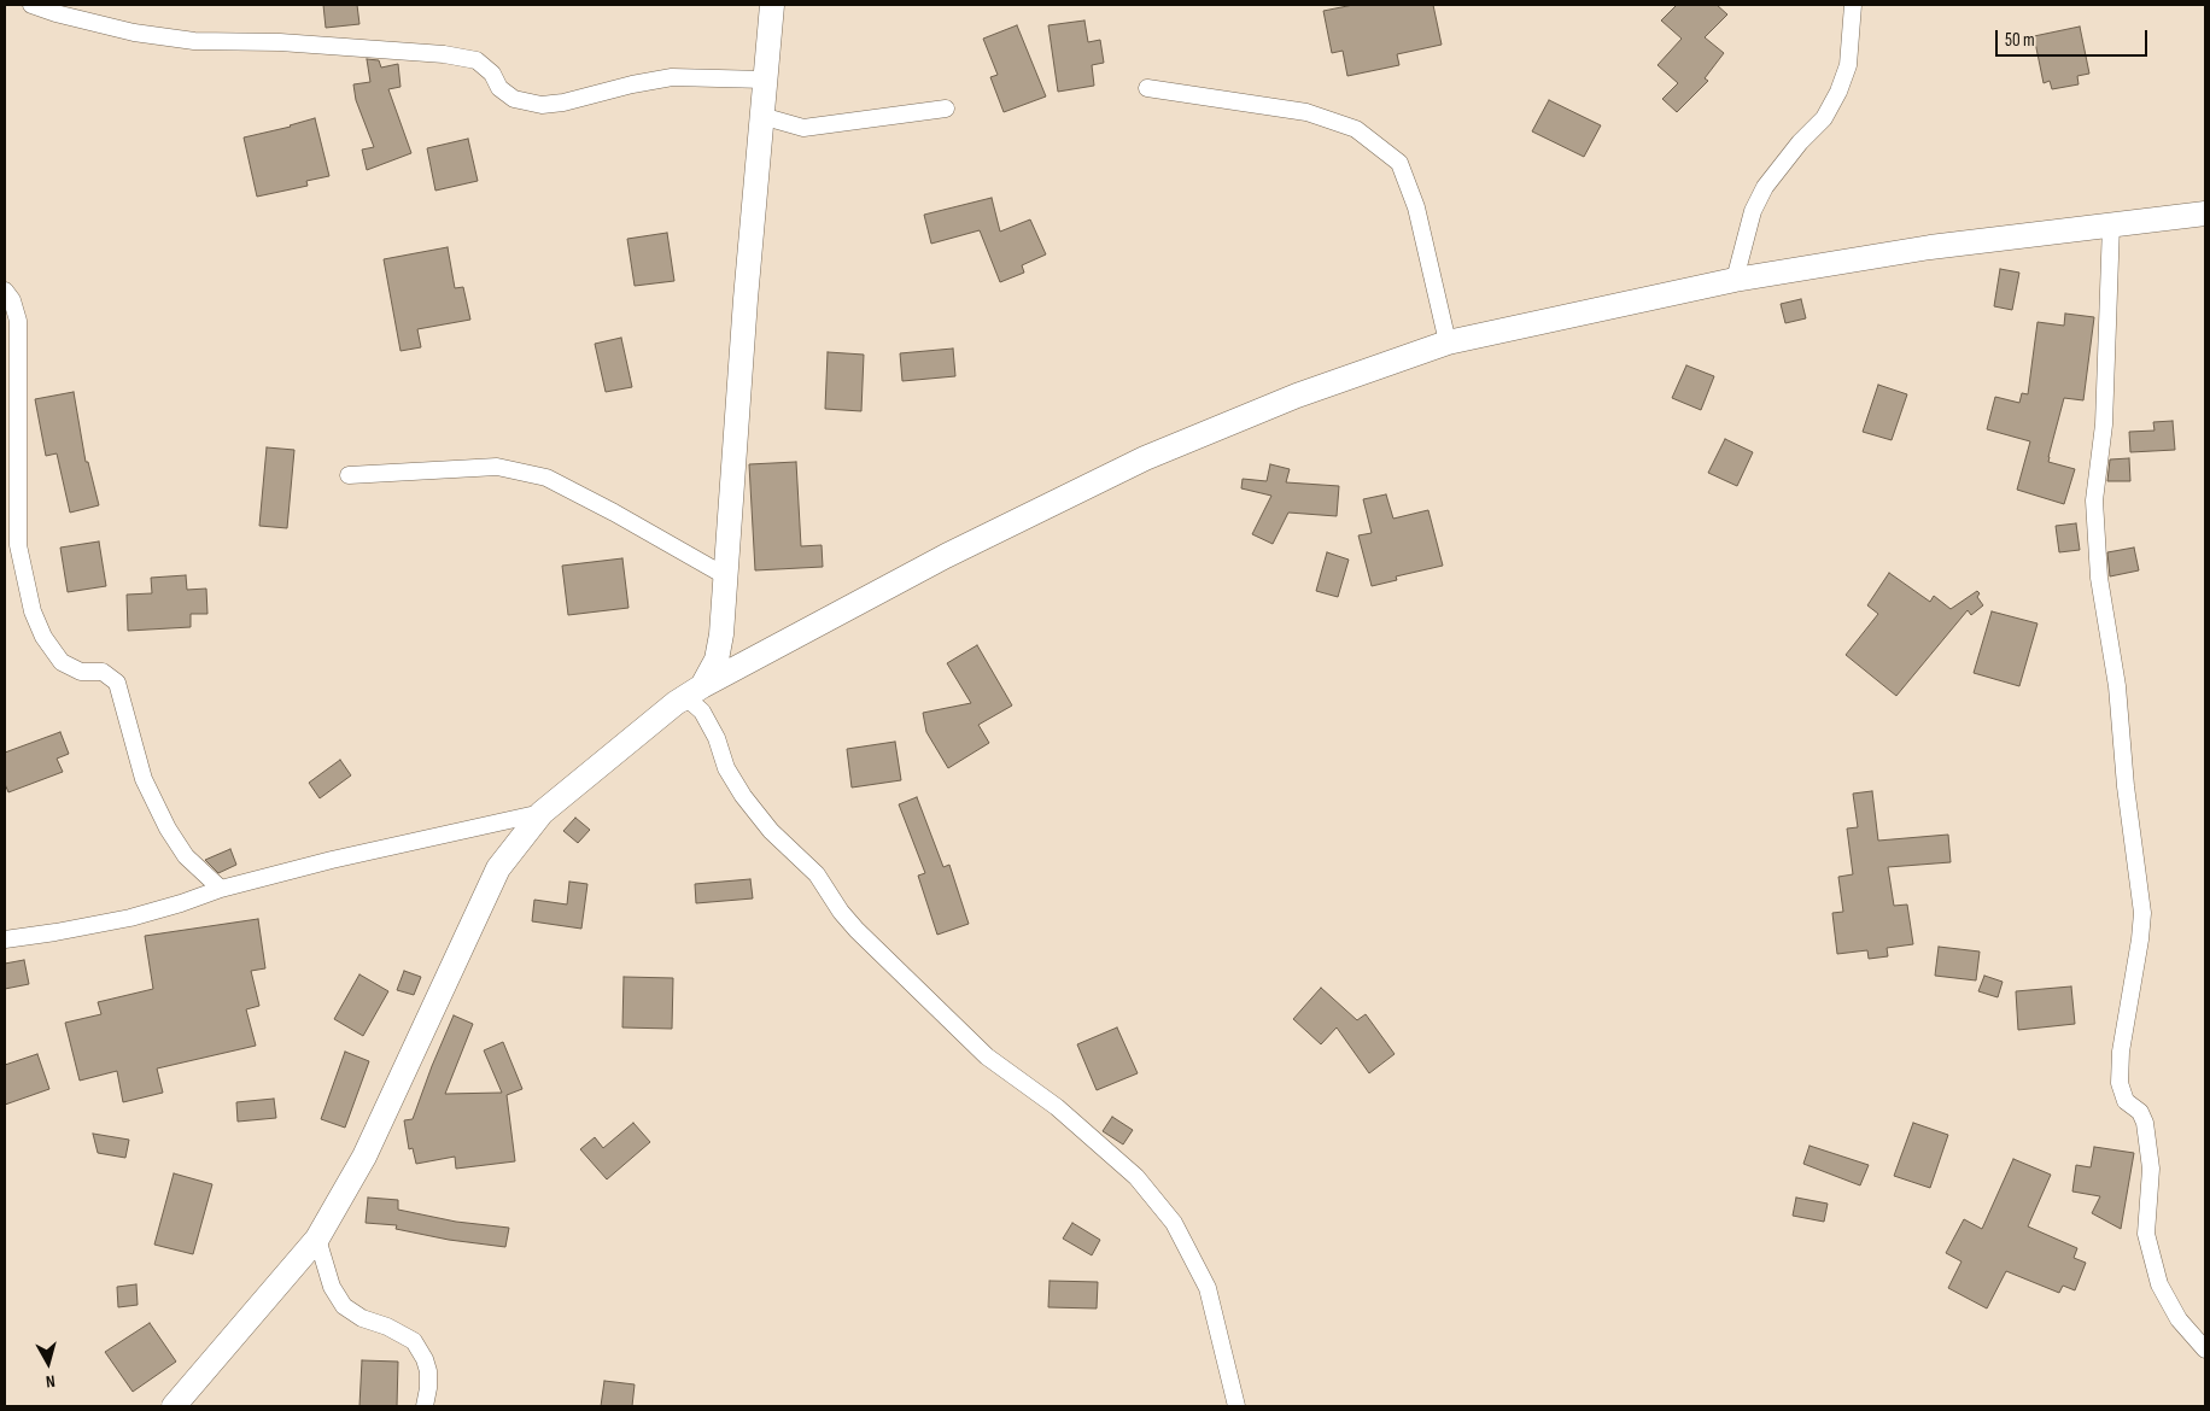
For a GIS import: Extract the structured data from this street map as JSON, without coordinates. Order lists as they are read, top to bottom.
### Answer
{
  "scale_bar": "50 m",
  "north": "bottom"
}
